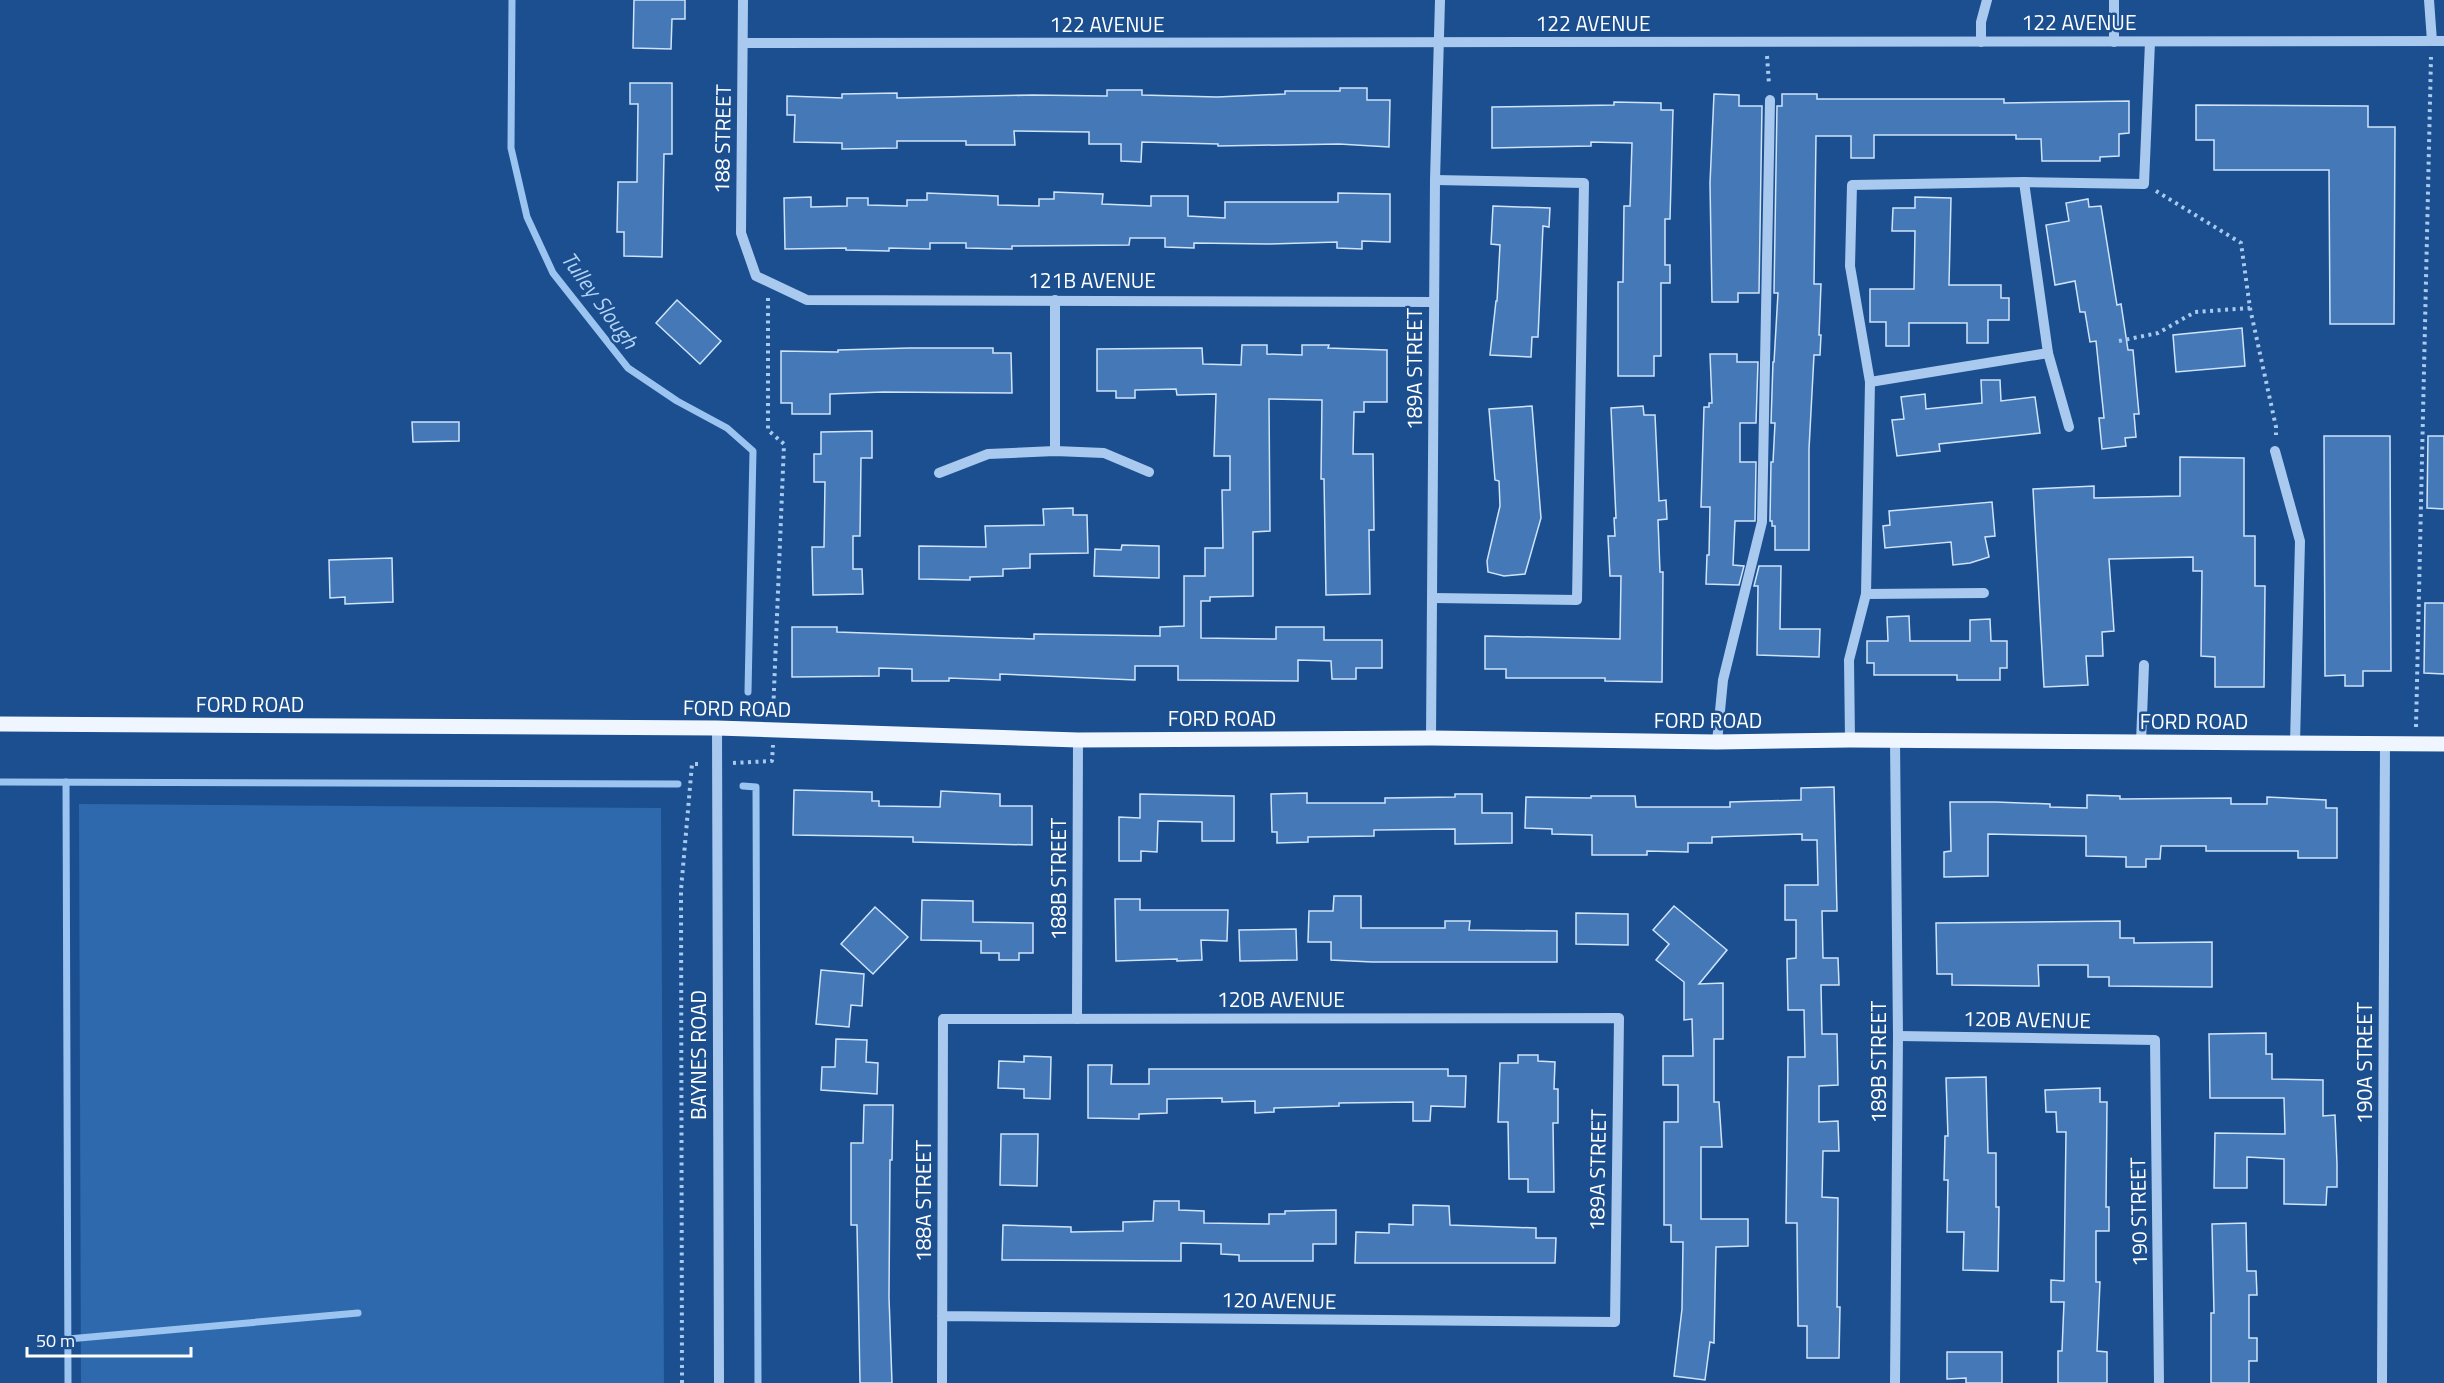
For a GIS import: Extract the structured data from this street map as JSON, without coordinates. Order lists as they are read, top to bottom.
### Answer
{
  "streets": {
    "main road": ["FORD ROAD"],
    "street": [
      "122 AVENUE",
      "188 STREET",
      "121B AVENUE",
      "189A STREET",
      "188B STREET",
      "120B AVENUE",
      "BAYNES ROAD",
      "189B STREET",
      "190A STREET",
      "188A STREET",
      "190 STREET",
      "120 AVENUE"
    ]
  },
  "crossings": [
    ["122 AVENUE", "188 STREET"],
    ["122 AVENUE", "189A STREET"],
    ["188 STREET", "121B AVENUE"],
    ["121B AVENUE", "189A STREET"],
    ["189A STREET", "FORD ROAD"],
    ["189A STREET", "120B AVENUE"],
    ["189A STREET", "120 AVENUE"],
    ["FORD ROAD", "188B STREET"],
    ["FORD ROAD", "BAYNES ROAD"],
    ["FORD ROAD", "189B STREET"],
    ["FORD ROAD", "190A STREET"],
    ["188B STREET", "120B AVENUE"],
    ["120B AVENUE", "189B STREET"],
    ["120B AVENUE", "188A STREET"],
    ["120B AVENUE", "190 STREET"],
    ["188A STREET", "120 AVENUE"]
  ],
  "water": ["Tulley Slough"],
  "scale_bar": "50 m"
}
